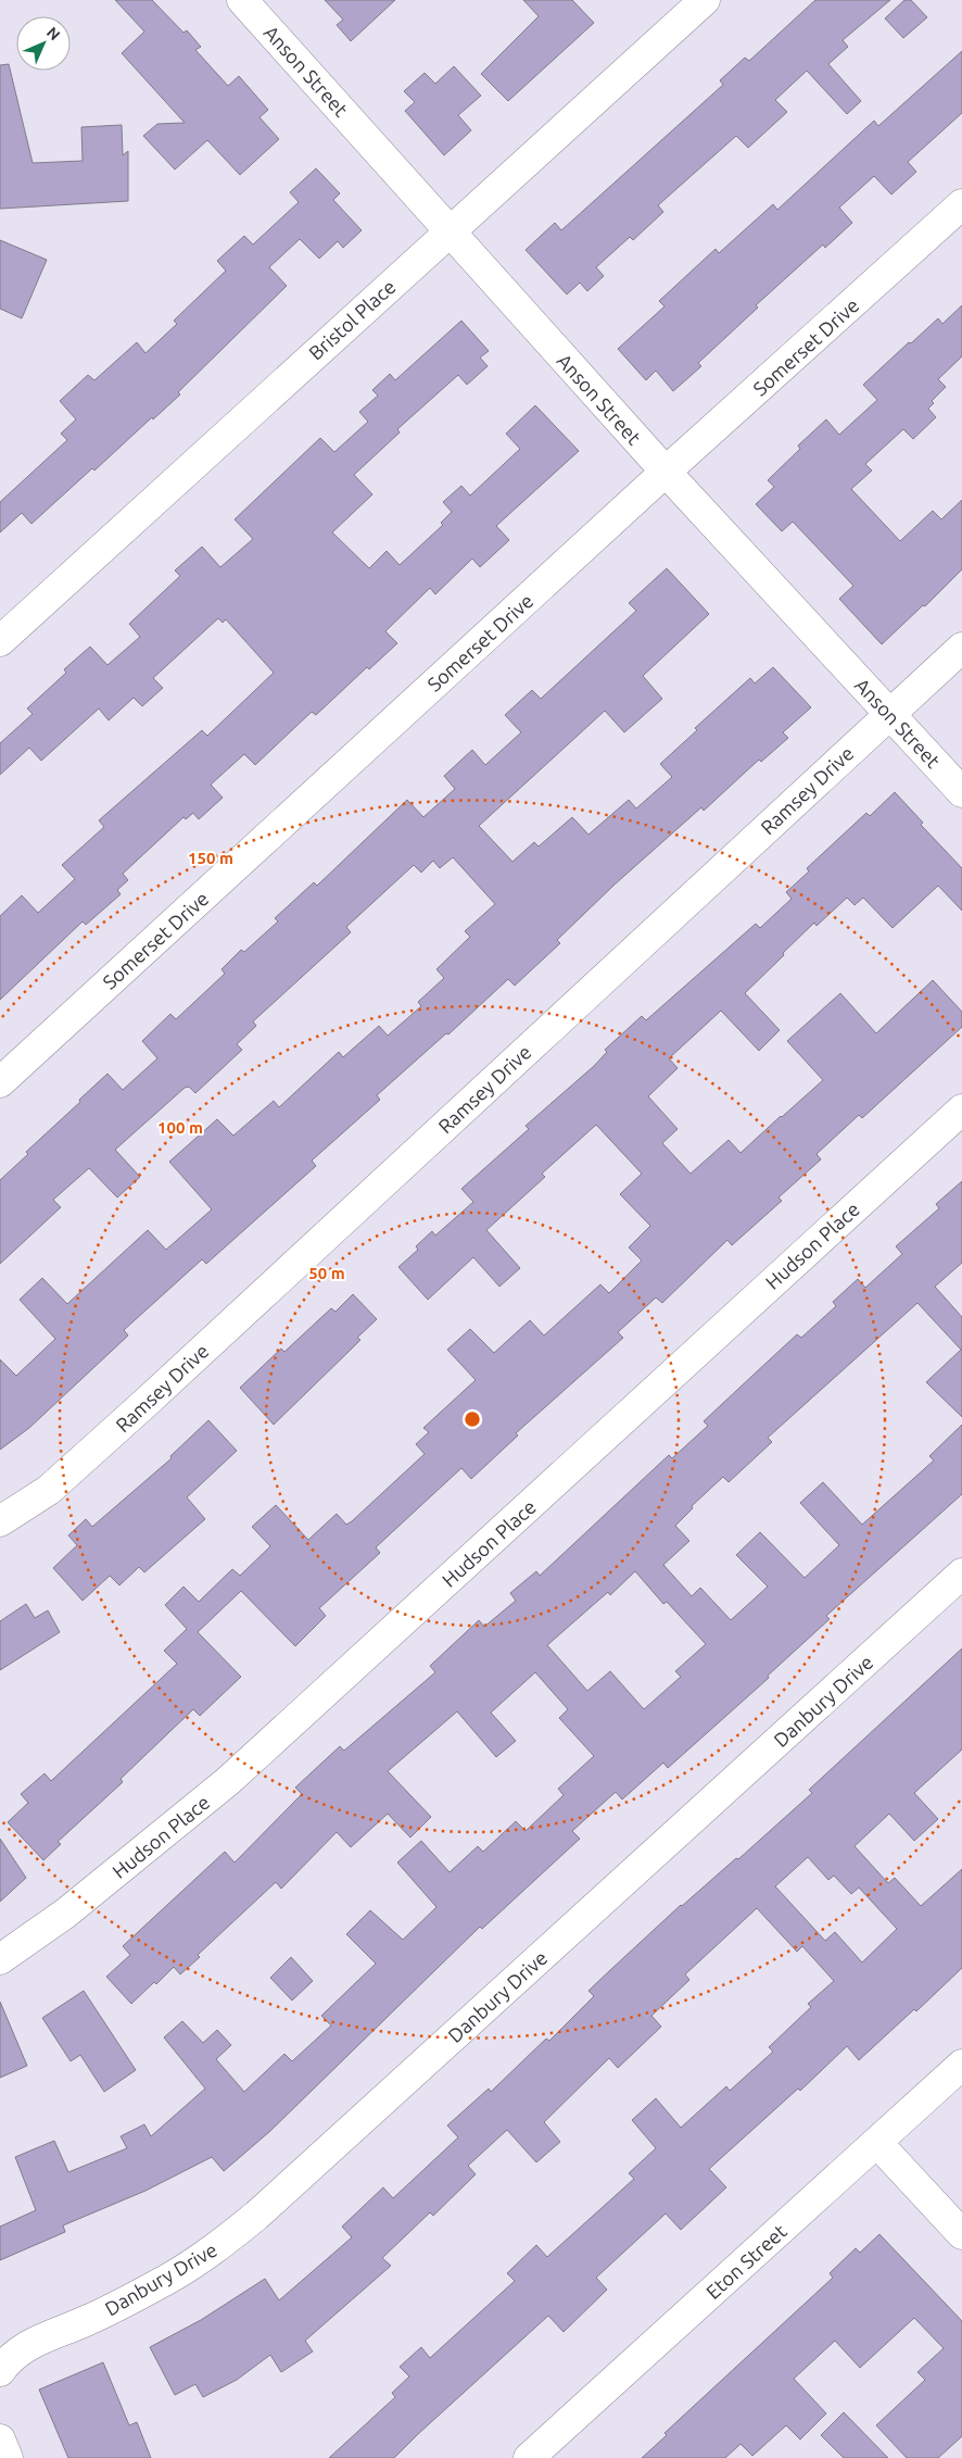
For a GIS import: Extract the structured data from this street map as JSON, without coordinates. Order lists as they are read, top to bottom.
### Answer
{
  "streets": {
    "street": [
      "Anson Street",
      "Bristol Place",
      "Somerset Drive",
      "Ramsey Drive",
      "Hudson Place",
      "Danbury Drive",
      "Eton Street"
    ]
  },
  "crossings": [
    ["Anson Street", "Bristol Place"],
    ["Anson Street", "Somerset Drive"],
    ["Anson Street", "Ramsey Drive"]
  ],
  "north": "top right",
  "rings": ["150 m", "100 m", "50 m"]
}
